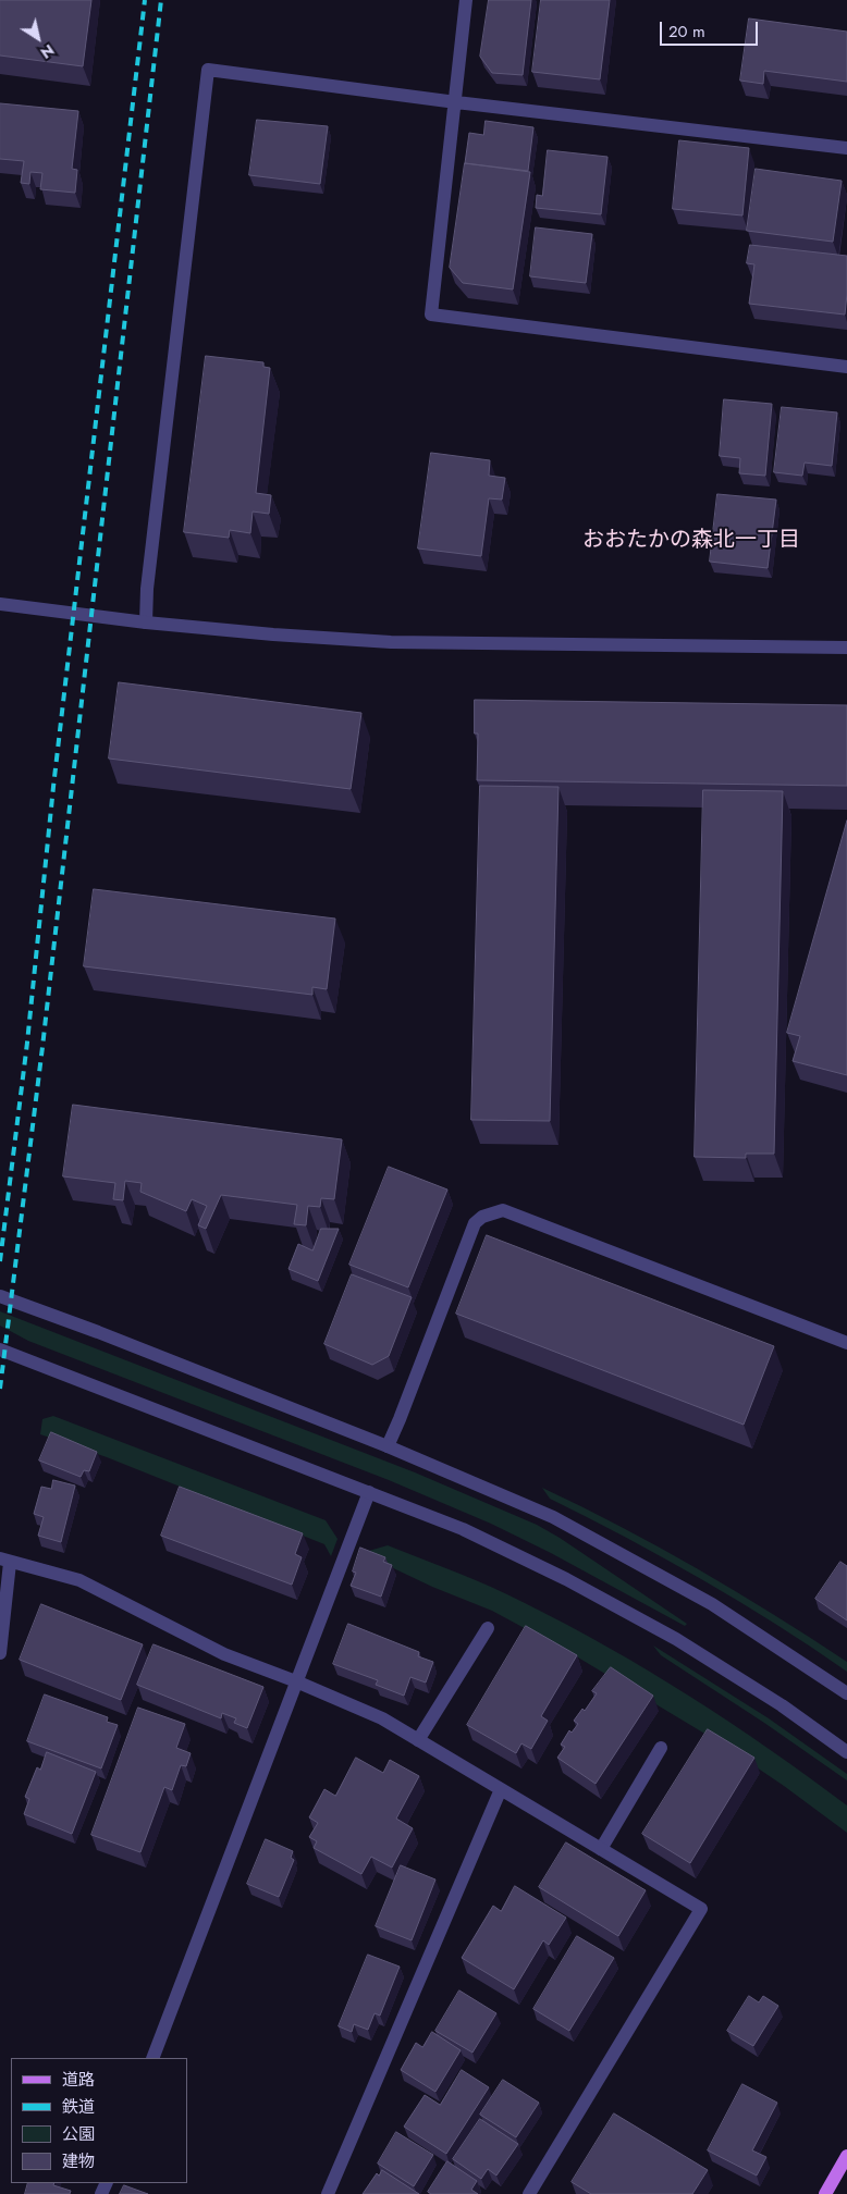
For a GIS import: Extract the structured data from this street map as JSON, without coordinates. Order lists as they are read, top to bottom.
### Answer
{
  "districts": ["おおたかの森北一丁目"],
  "legend": [
    "道路",
    "鉄道",
    "公園",
    "建物"
  ],
  "scale_bar": "20 m",
  "north": "bottom right"
}
